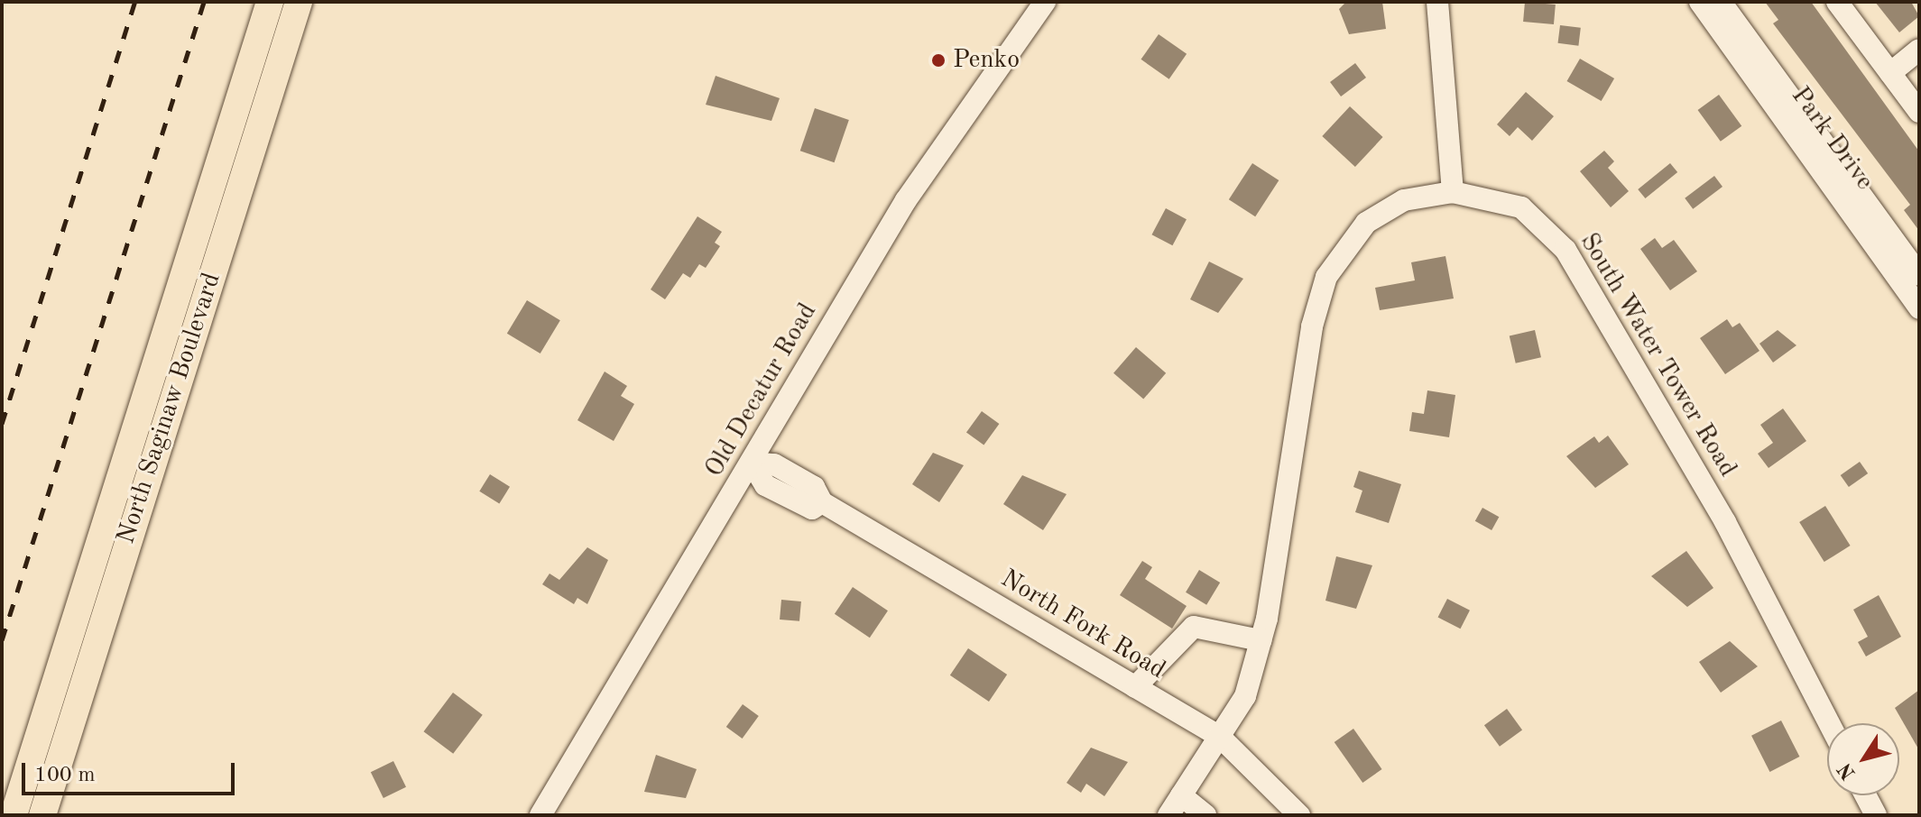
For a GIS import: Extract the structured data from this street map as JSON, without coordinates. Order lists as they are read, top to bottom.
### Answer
{
  "streets": {
    "main road": ["North Saginaw Boulevard"],
    "street": [
      "Park Drive",
      "South Water Tower Road",
      "Old Decatur Road",
      "North Fork Road"
    ]
  },
  "crossings": [
    ["South Water Tower Road", "North Fork Road"],
    ["Old Decatur Road", "North Fork Road"]
  ],
  "places": ["Penko"],
  "scale_bar": "100 m",
  "north": "bottom left"
}
